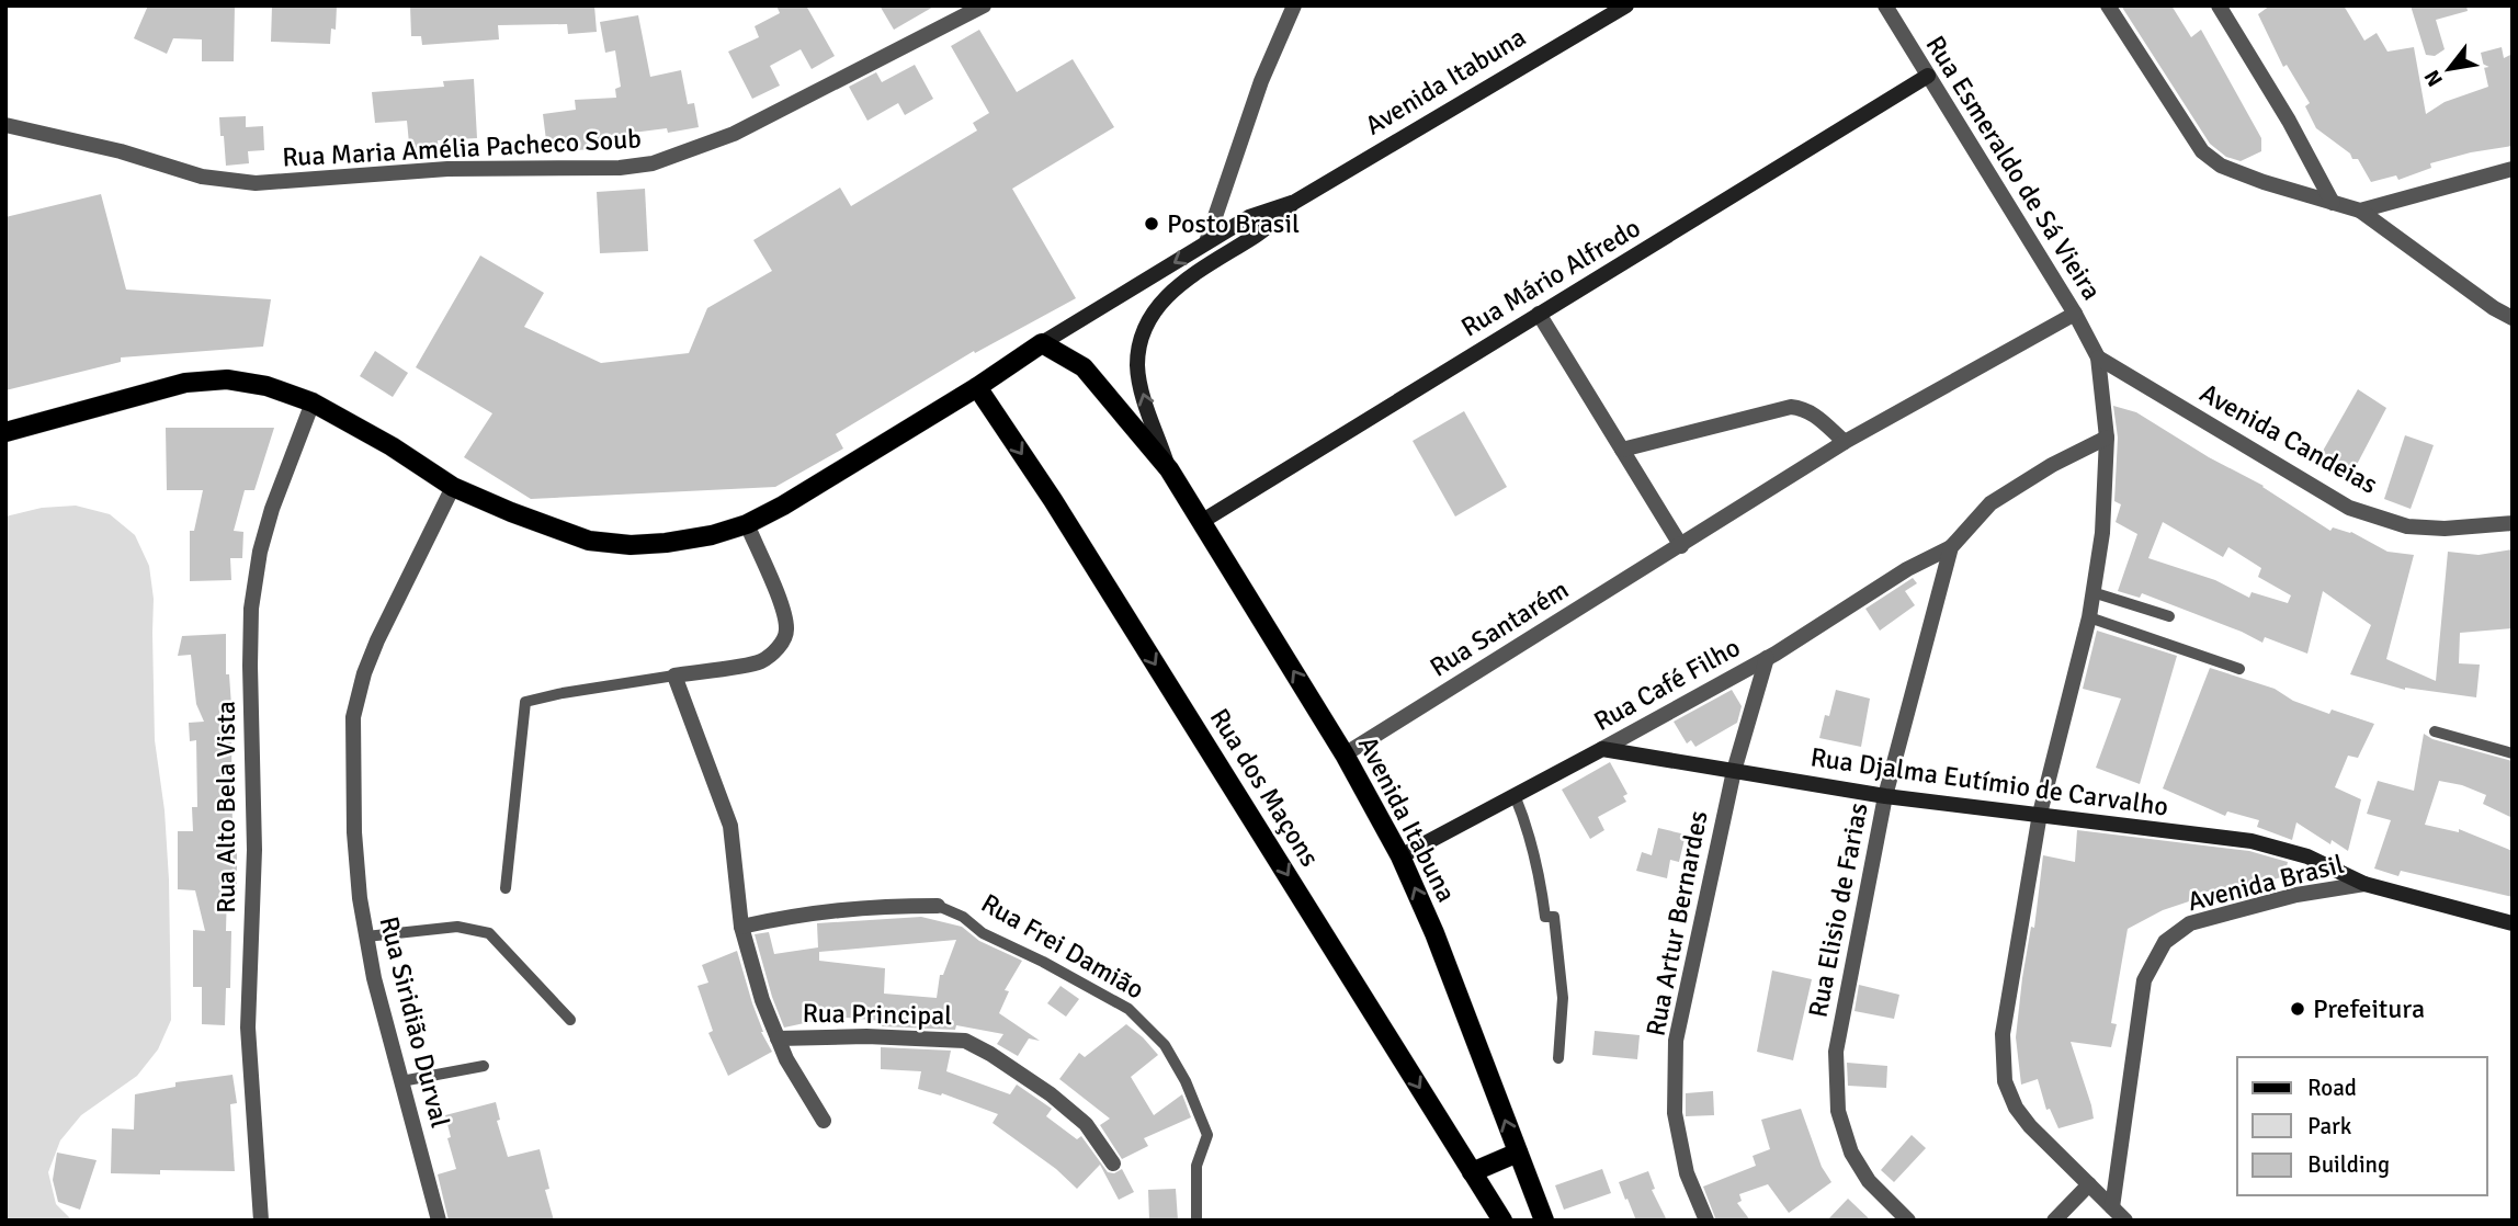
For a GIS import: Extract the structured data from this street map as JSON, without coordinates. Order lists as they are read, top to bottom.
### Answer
{
  "streets": {
    "main road": ["Avenida Itabuna", "Rua dos Maçons"],
    "street": [
      "Rua Maria Amélia Pacheco Soub",
      "Rua Esmeraldo de Sá Vieira",
      "Rua Mário Alfredo",
      "Avenida Candeias",
      "Rua Santarém",
      "Rua Café Filho",
      "Rua Djalma Eutímio de Carvalho",
      "Rua Alto Bela Vista",
      "Avenida Brasil",
      "Rua Elisio de Farias",
      "Rua Artur Bernardes",
      "Rua Frei Damião",
      "Rua Principal",
      "Rua Siridião Durval"
    ]
  },
  "crossings": [
    ["Avenida Itabuna", "Rua Mário Alfredo"],
    ["Avenida Itabuna", "Rua Santarém"],
    ["Avenida Itabuna", "Rua Café Filho"],
    ["Rua Esmeraldo de Sá Vieira", "Rua Mário Alfredo"],
    ["Rua Esmeraldo de Sá Vieira", "Avenida Candeias"],
    ["Rua Esmeraldo de Sá Vieira", "Rua Santarém"],
    ["Rua Café Filho", "Rua Djalma Eutímio de Carvalho"],
    ["Rua Café Filho", "Rua Elisio de Farias"],
    ["Rua Café Filho", "Rua Artur Bernardes"],
    ["Rua Djalma Eutímio de Carvalho", "Avenida Brasil"],
    ["Rua Djalma Eutímio de Carvalho", "Rua Elisio de Farias"],
    ["Rua Djalma Eutímio de Carvalho", "Rua Artur Bernardes"]
  ],
  "one_way": ["Rua dos Maçons"],
  "places": ["Posto Brasil", "Prefeitura"],
  "legend": ["Road", "Park", "Building"],
  "north": "bottom left"
}
